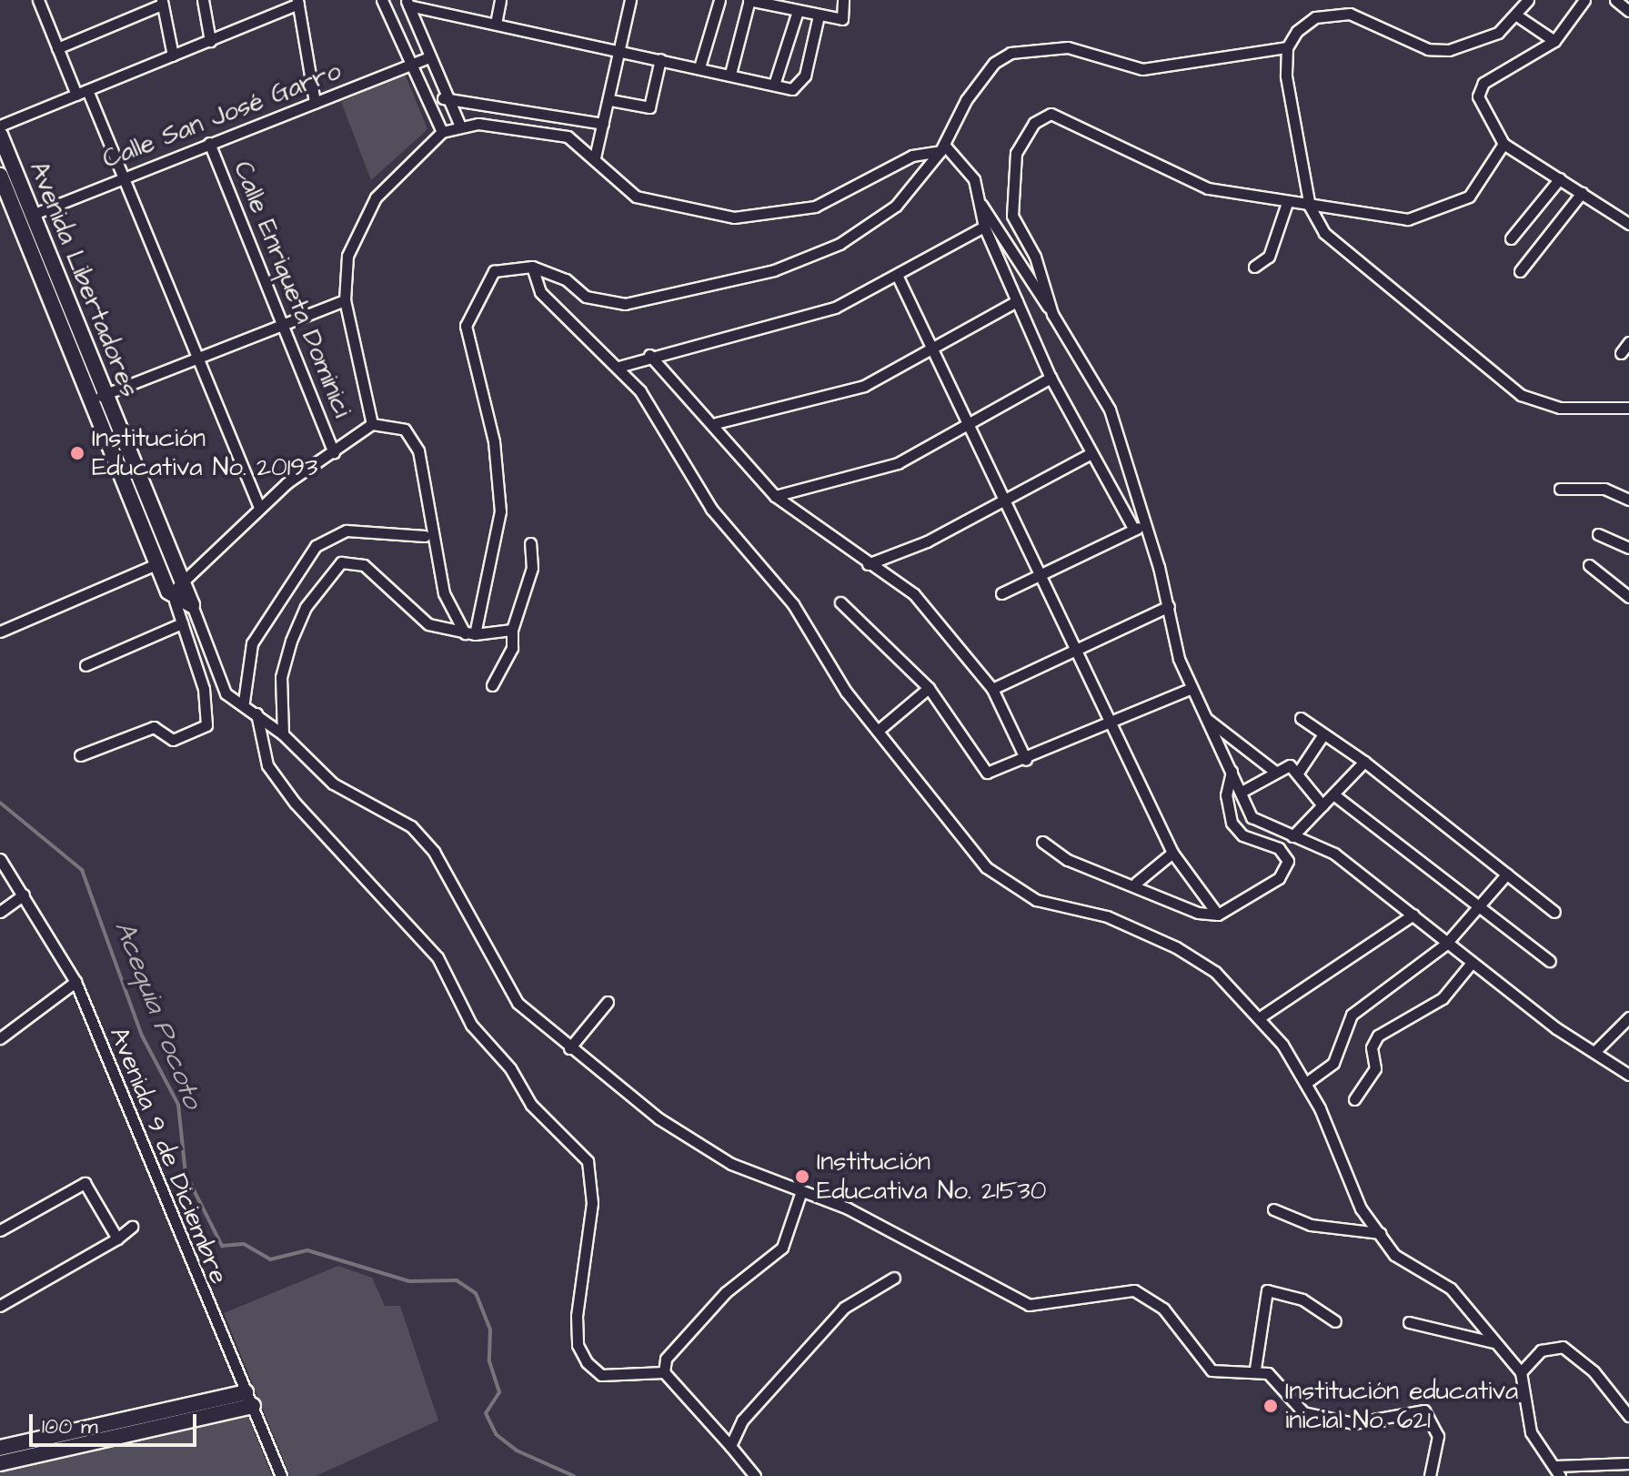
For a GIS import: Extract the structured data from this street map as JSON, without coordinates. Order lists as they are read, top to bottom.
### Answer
{
  "streets": {
    "street": [
      "Calle San José Garro",
      "Avenida Libertadores",
      "Calle Enriqueta Dominici",
      "Avenida 9 de Diciembre"
    ]
  },
  "crossings": [
    ["Calle San José Garro", "Avenida Libertadores"],
    ["Calle San José Garro", "Calle Enriqueta Dominici"]
  ],
  "water": ["Acequia Pocoto"],
  "places": ["Institución Educativa No. 20193", "Institución Educativa No. 21530", "Institución educativa inicial No. 621"],
  "scale_bar": "100 m"
}
